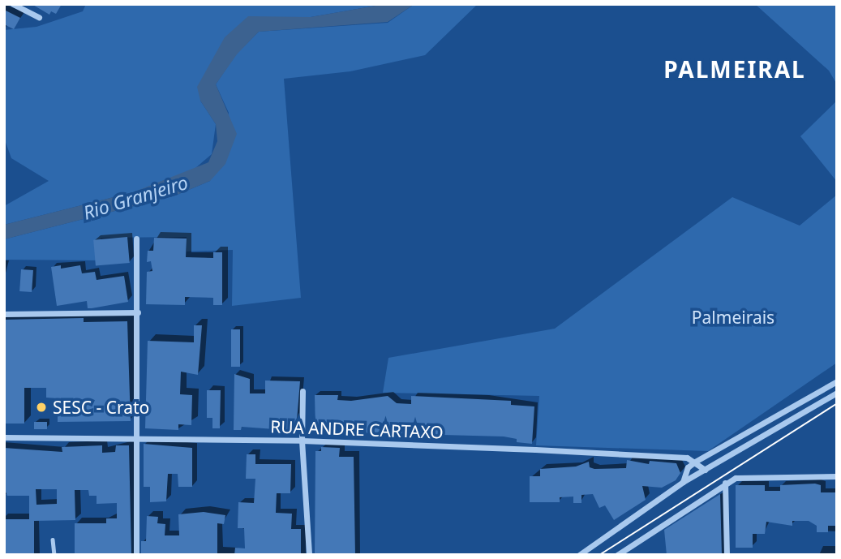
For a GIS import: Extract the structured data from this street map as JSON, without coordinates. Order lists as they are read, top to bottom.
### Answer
{
  "streets": {
    "street": ["RUA ANDRE CARTAXO"]
  },
  "districts": ["PALMEIRAL"],
  "water": ["Rio Granjeiro"],
  "parks": ["Palmeirais"],
  "places": ["SESC - Crato"]
}
